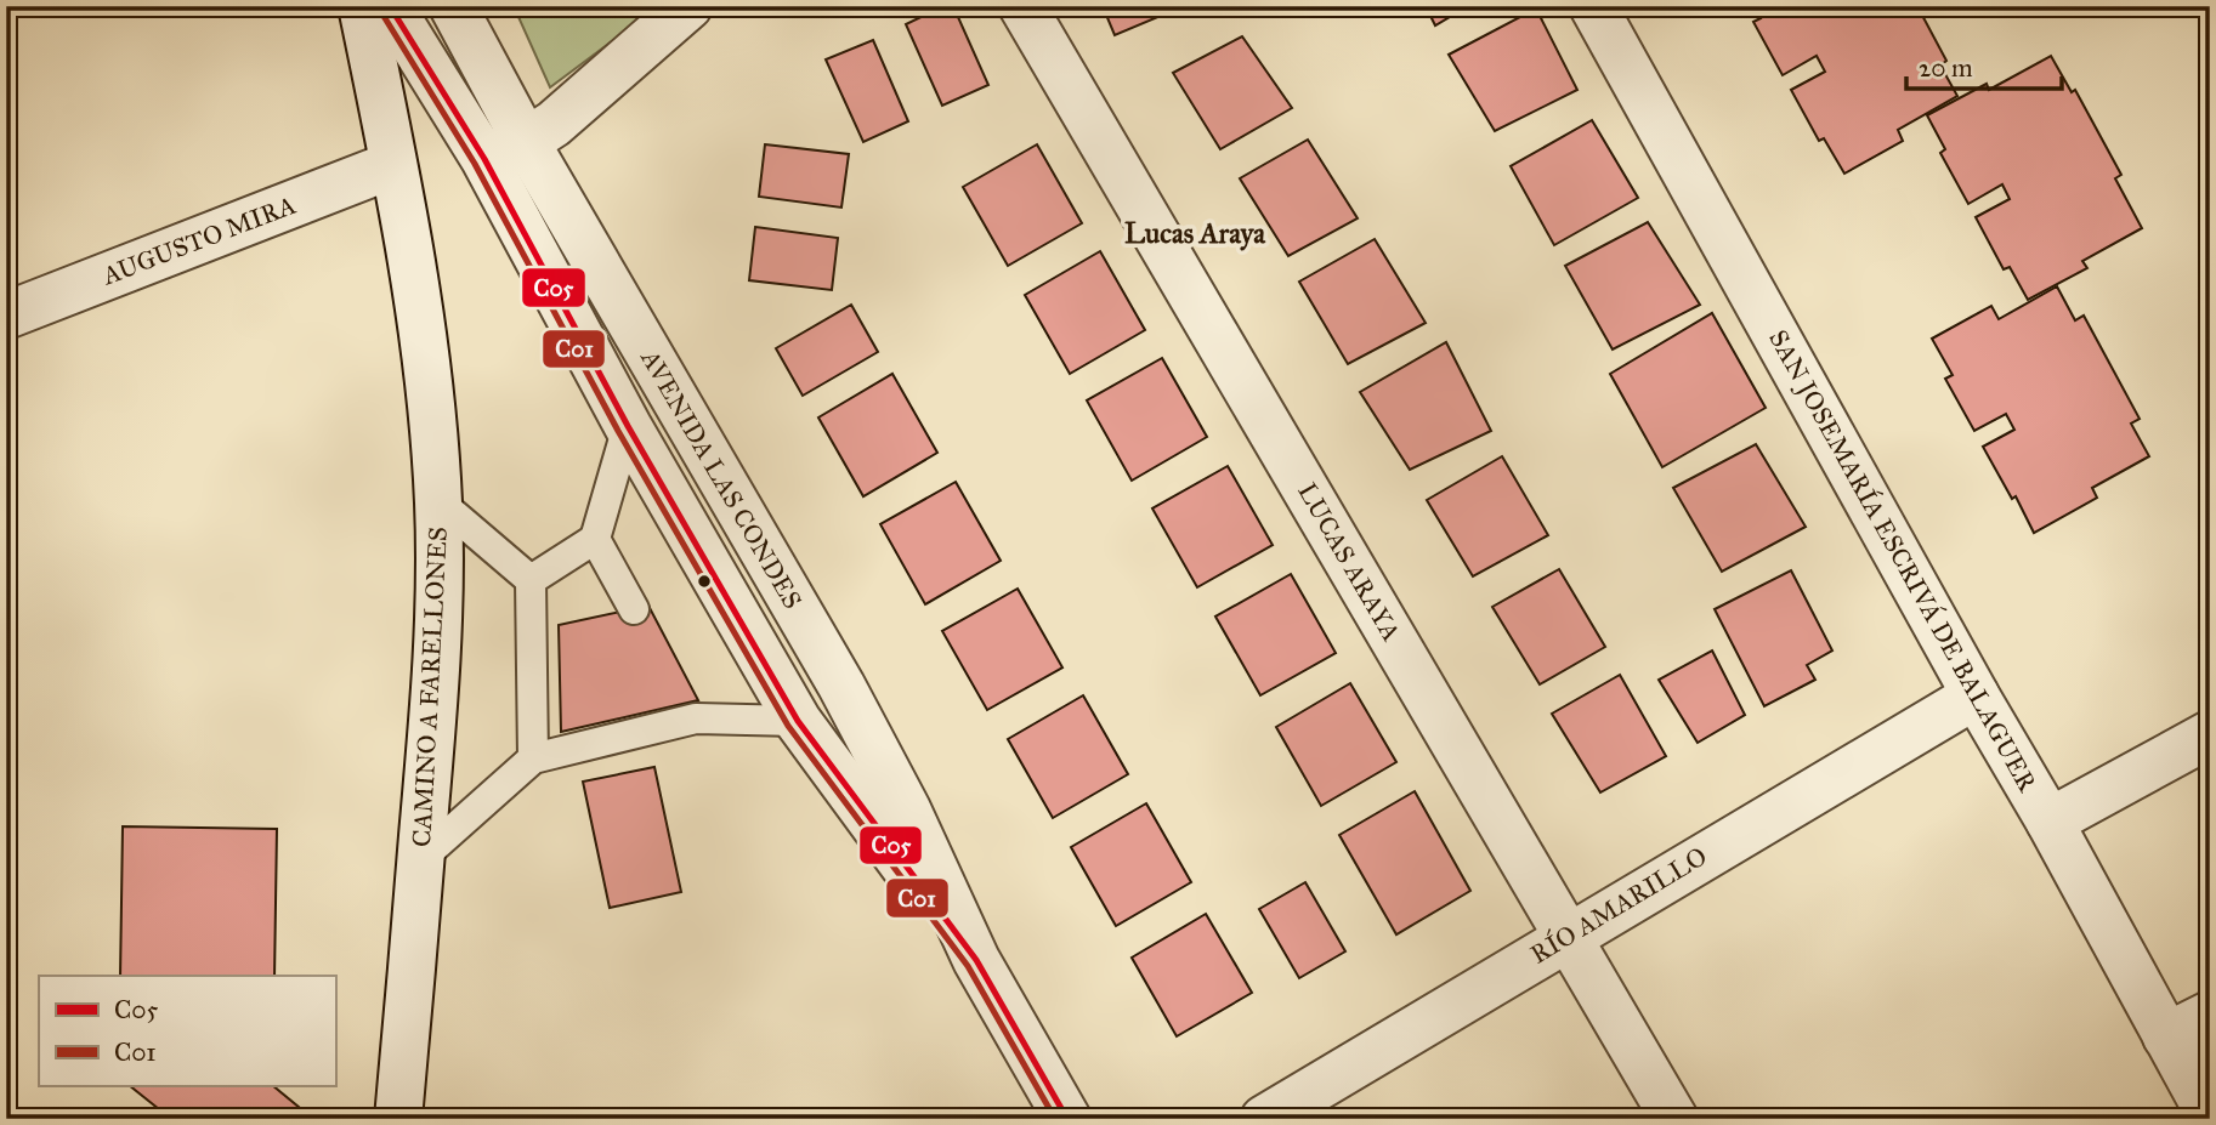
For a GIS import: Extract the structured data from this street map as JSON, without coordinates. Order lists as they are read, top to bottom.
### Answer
{
  "streets": {
    "street": [
      "AUGUSTO MIRA",
      "AVENIDA LAS CONDES",
      "SAN JOSEMARÍA ESCRIVÁ DE BALAGUER",
      "LUCAS ARAYA",
      "CAMINO A FARELLONES",
      "RÍO AMARILLO"
    ]
  },
  "crossings": [
    ["AUGUSTO MIRA", "CAMINO A FARELLONES"],
    ["SAN JOSEMARÍA ESCRIVÁ DE BALAGUER", "RÍO AMARILLO"],
    ["LUCAS ARAYA", "RÍO AMARILLO"]
  ],
  "districts": ["Lucas Araya"],
  "lines": ["transit line C05", "transit line C01"],
  "legend": ["C05", "C01"],
  "scale_bar": "20 m"
}
